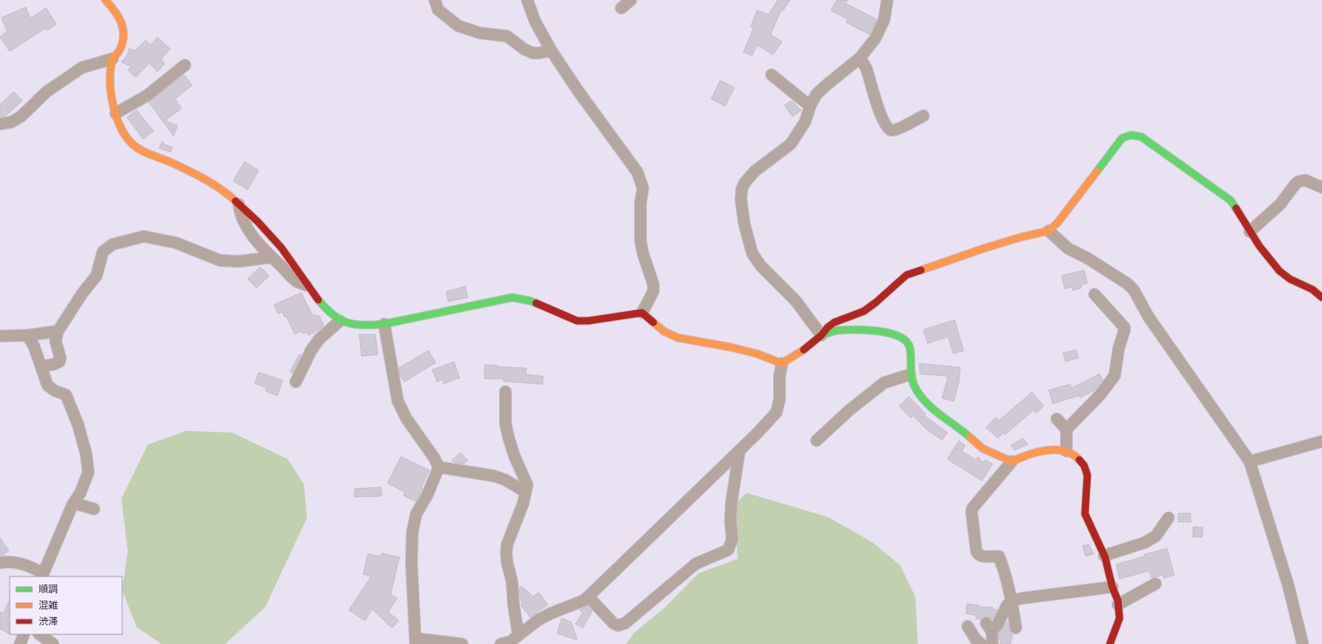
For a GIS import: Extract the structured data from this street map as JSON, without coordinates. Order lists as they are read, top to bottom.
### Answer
{
  "legend": ["順調", "混雑", "渋滞"]
}
